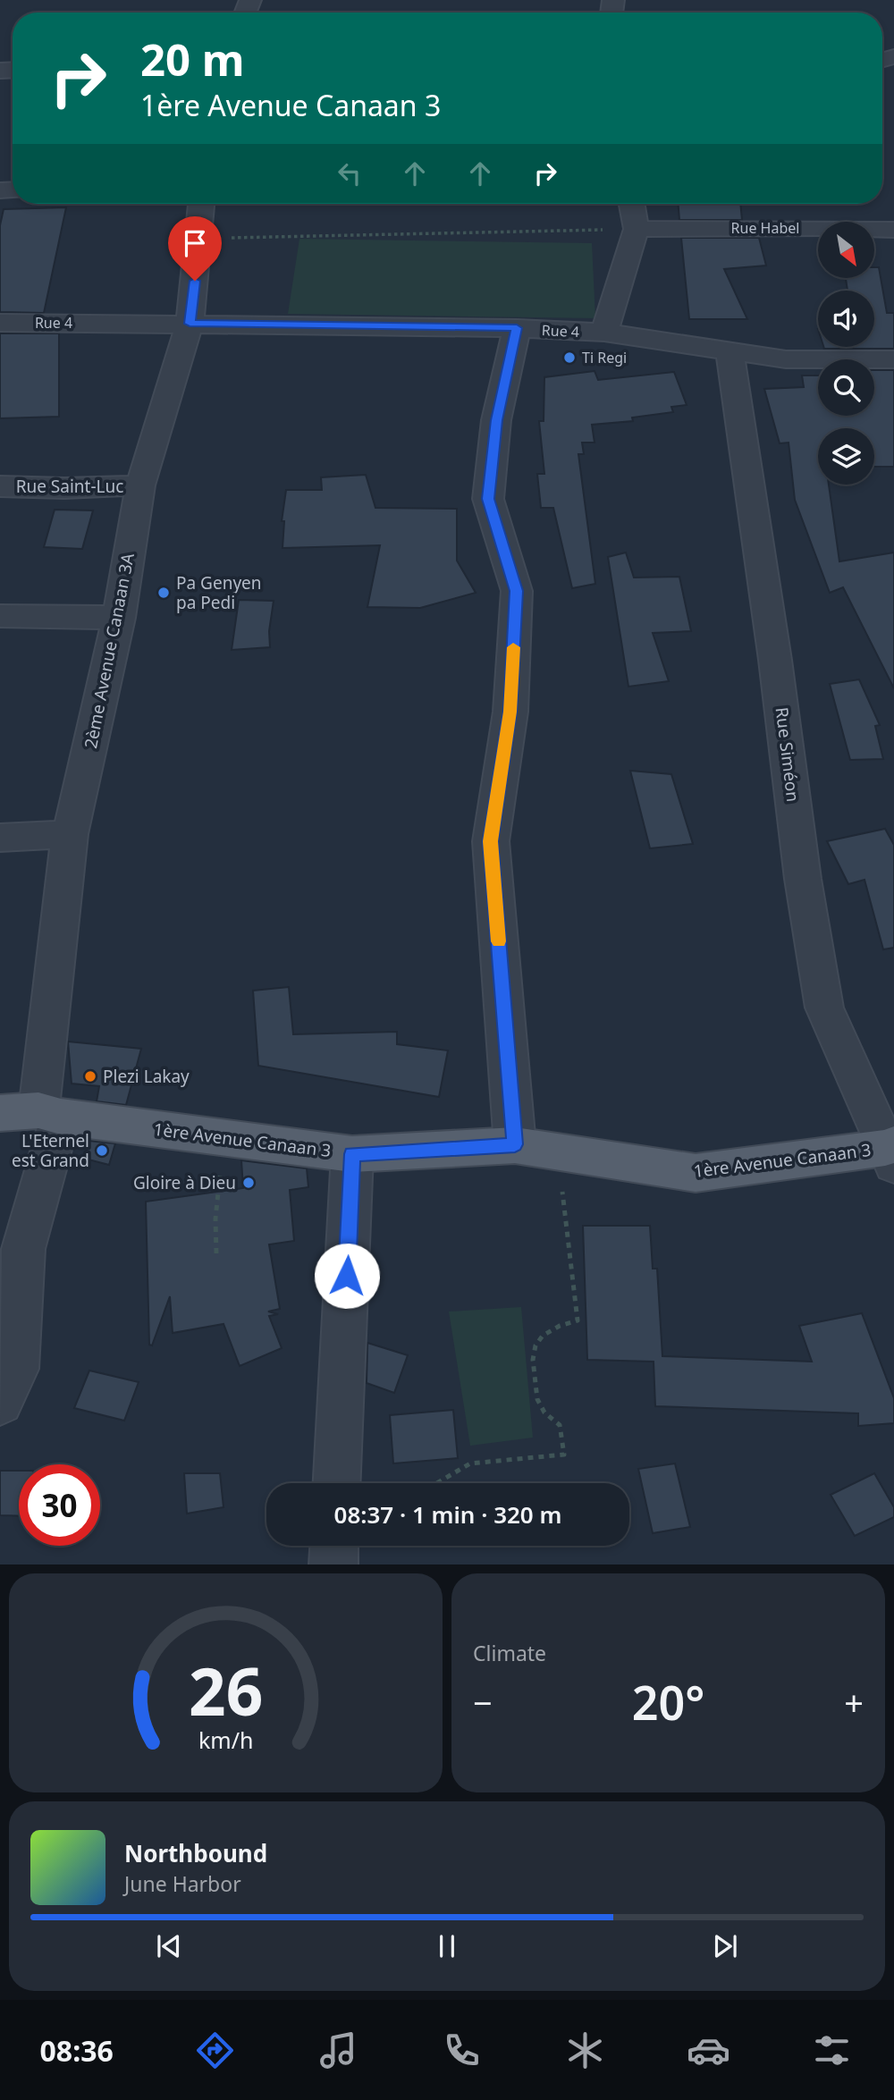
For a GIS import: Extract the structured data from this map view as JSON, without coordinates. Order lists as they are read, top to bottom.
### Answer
{
  "streets": {
    "main road": ["1ère Avenue Canaan 3"],
    "street": [
      "Rue Habel",
      "Rue 4",
      "Rue Saint-Luc",
      "2ème Avenue Canaan 3A",
      "Rue Siméon"
    ]
  },
  "crossings": [
    ["Rue 4", "2ème Avenue Canaan 3A"],
    ["Rue 4", "Rue Siméon"],
    ["Rue Saint-Luc", "2ème Avenue Canaan 3A"],
    ["2ème Avenue Canaan 3A", "1ère Avenue Canaan 3"],
    ["Rue Siméon", "1ère Avenue Canaan 3"]
  ],
  "places": [
    "Ti Regi",
    "Pa Genyen pa Pedi",
    "Plezi Lakay",
    "L'Eternel est Grand",
    "Gloire à Dieu"
  ],
  "north": "bottom right",
  "page": {
    "turn": ["20 m", "1ère Avenue Canaan 3"],
    "limit": "30",
    "trip": "08:37 · 1 min · 320 m",
    "tile": "Climate",
    "heat": ["−", "20°", "+"],
    "song": ["Northbound", "June Harbor"],
    "tabs": "08:36",
    "gauge": ["26", "km/h"]
  }
}
